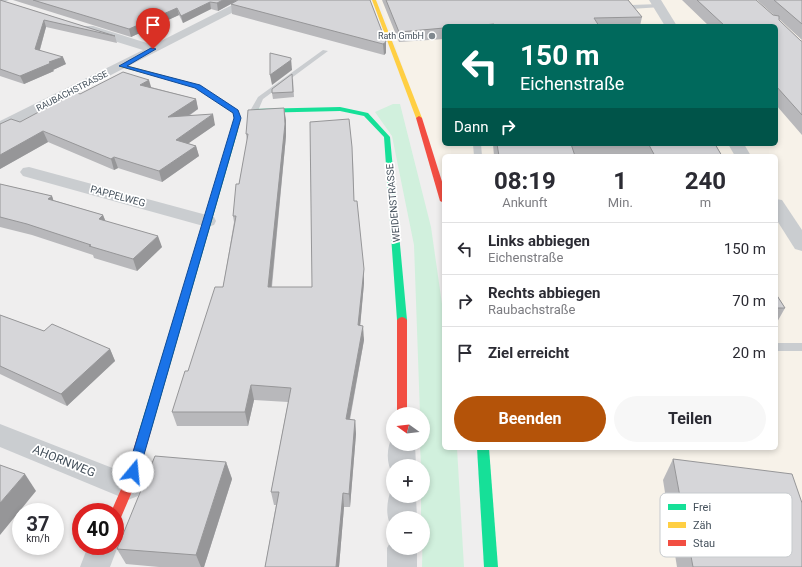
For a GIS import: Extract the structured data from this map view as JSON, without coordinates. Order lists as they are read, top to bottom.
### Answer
{
  "streets": {
    "street": [
      "RAUBACHSTRASSE",
      "PAPPELWEG",
      "WEIDENSTRASSE",
      "AHORNWEG"
    ]
  },
  "places": ["Rath GmbH"],
  "legend": ["Frei", "Zäh", "Stau"],
  "north": "left",
  "page": {
    "turn": ["150 m", "Eichenstraße"],
    "then": "Dann",
    "eta": [
      "08:19",
      "Ankunft",
      "1",
      "Min.",
      "240",
      "m"
    ],
    "list": [
      {
        "name": "Links abbiegen",
        "note": "Eichenstraße",
        "value": "150 m"
      },
      {
        "name": "Rechts abbiegen",
        "note": "Raubachstraße",
        "value": "70 m"
      },
      {
        "name": "Ziel erreicht",
        "value": "20 m"
      }
    ],
    "buttons": ["Beenden", "Teilen"],
    "map_buttons": ["+", "−"],
    "speed": "37 km/h",
    "limit": "40"
  }
}
